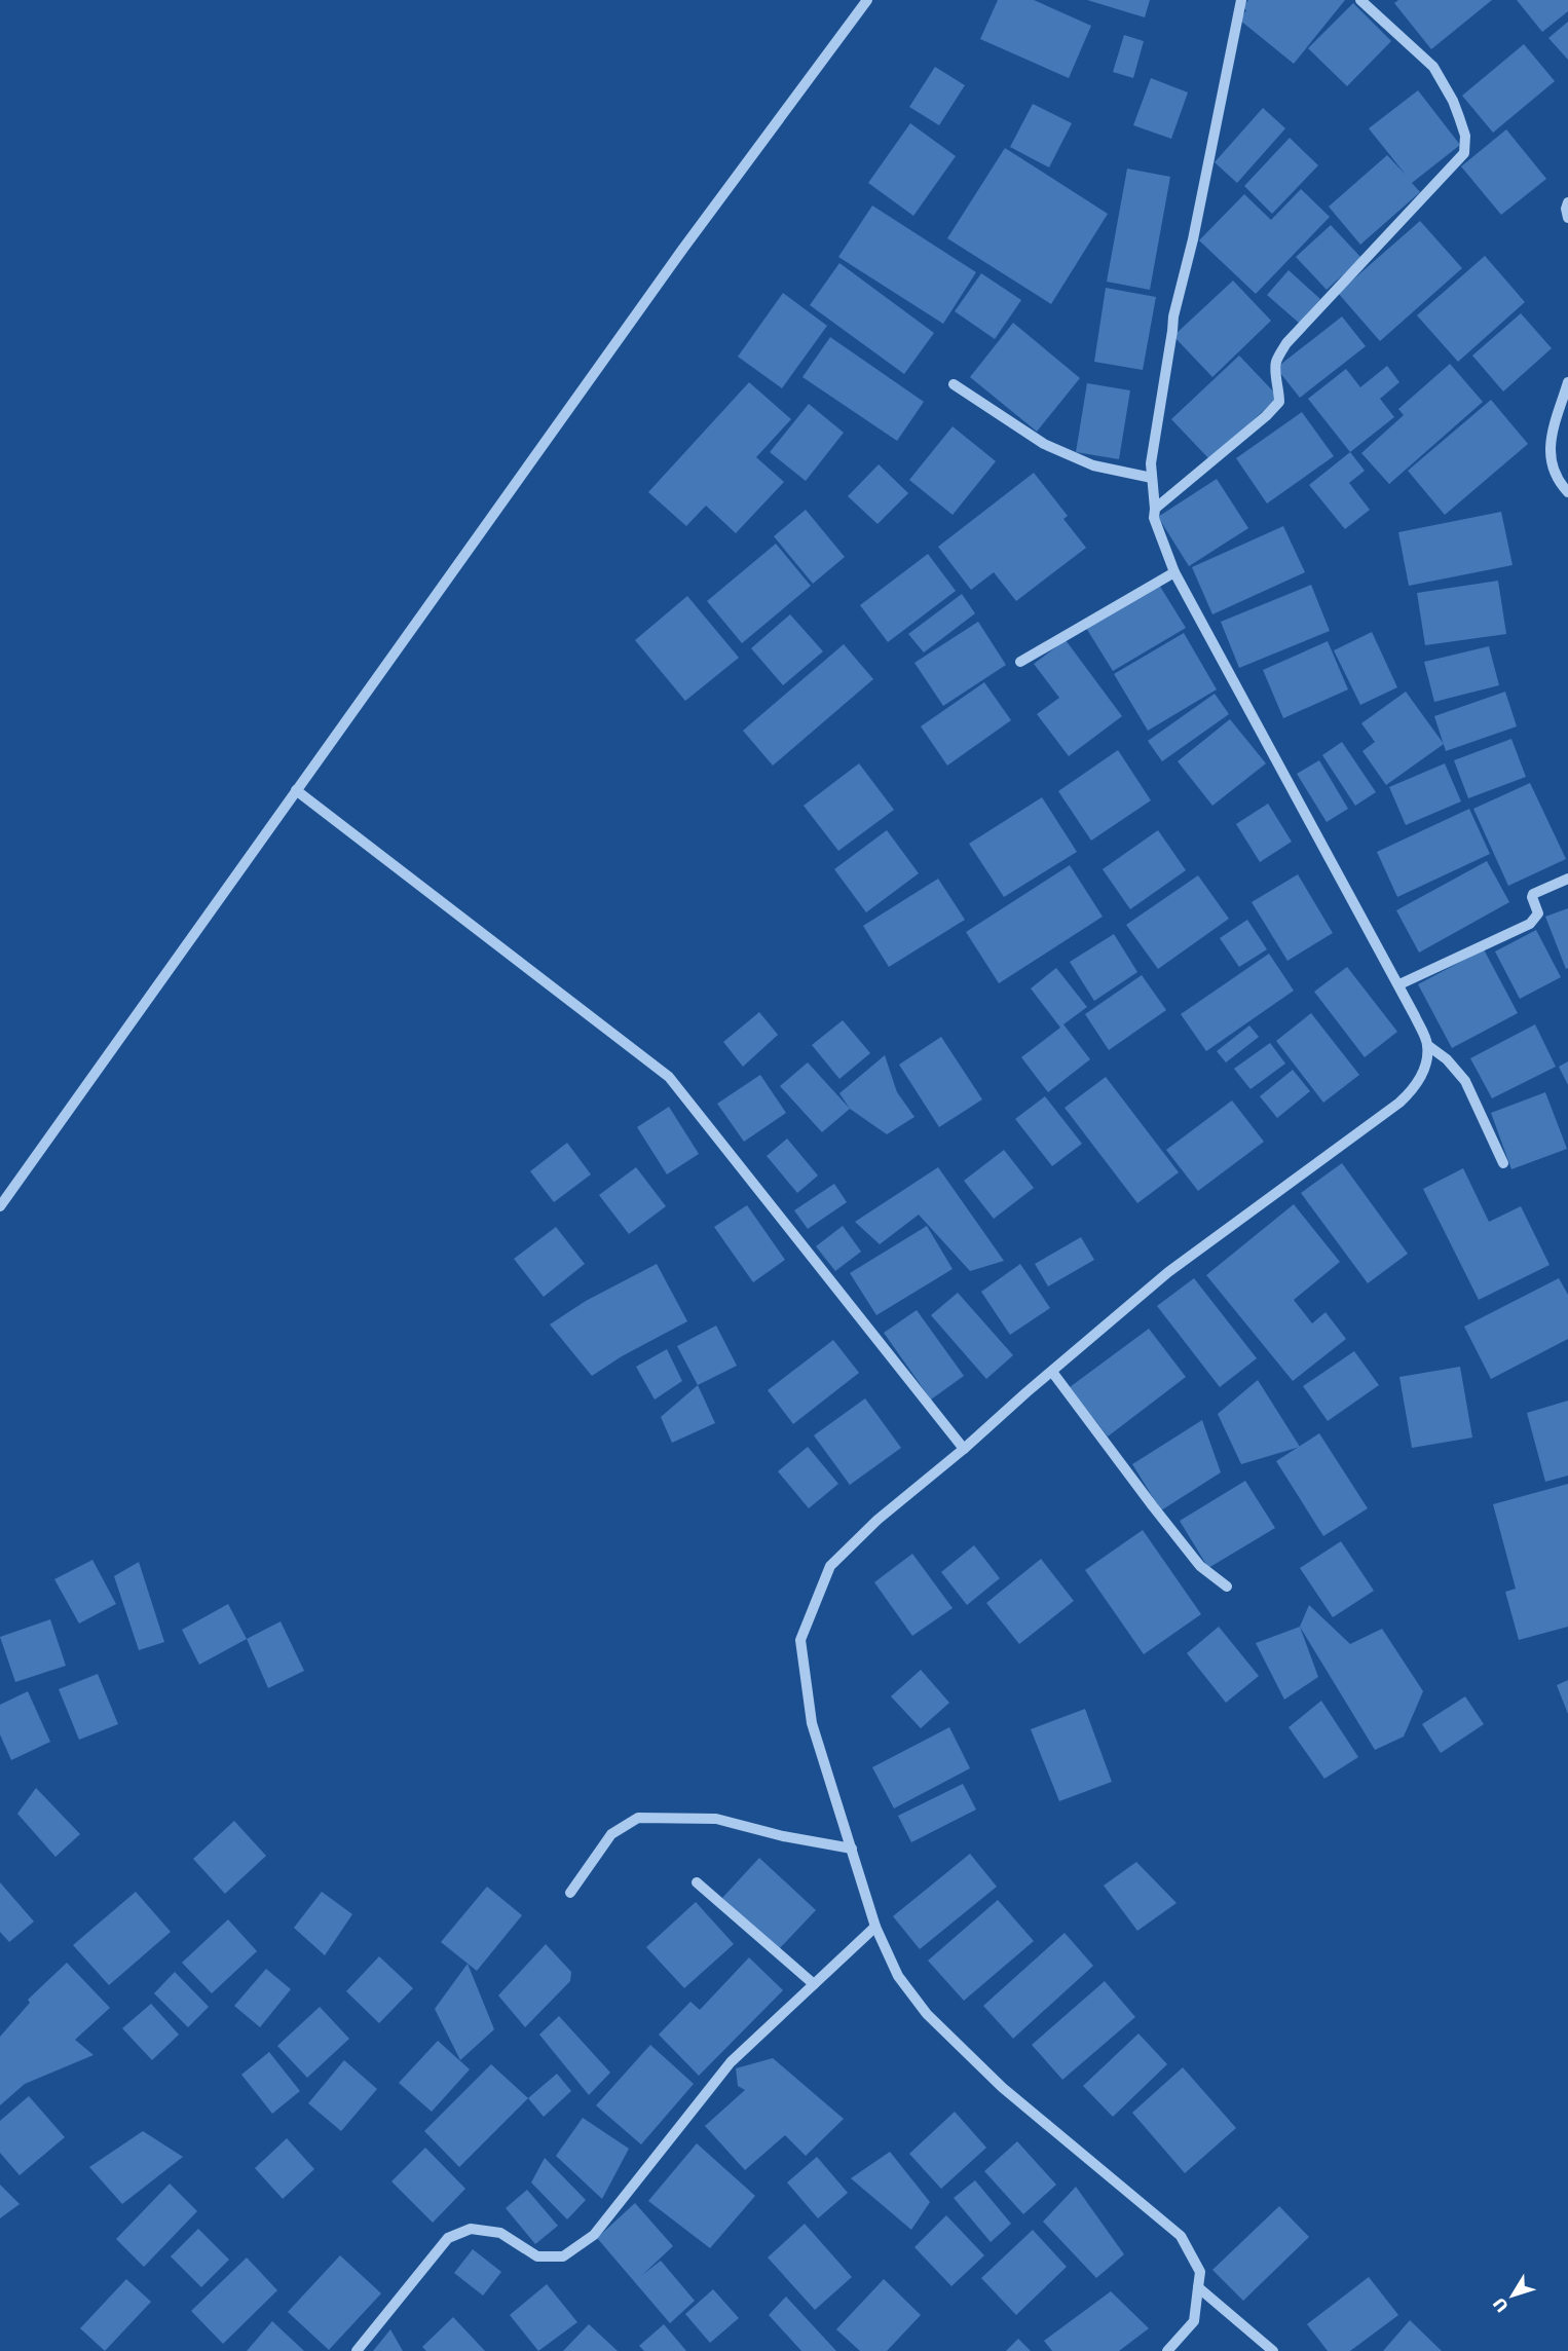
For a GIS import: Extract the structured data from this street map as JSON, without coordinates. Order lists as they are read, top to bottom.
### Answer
{
  "north": "bottom left"
}
